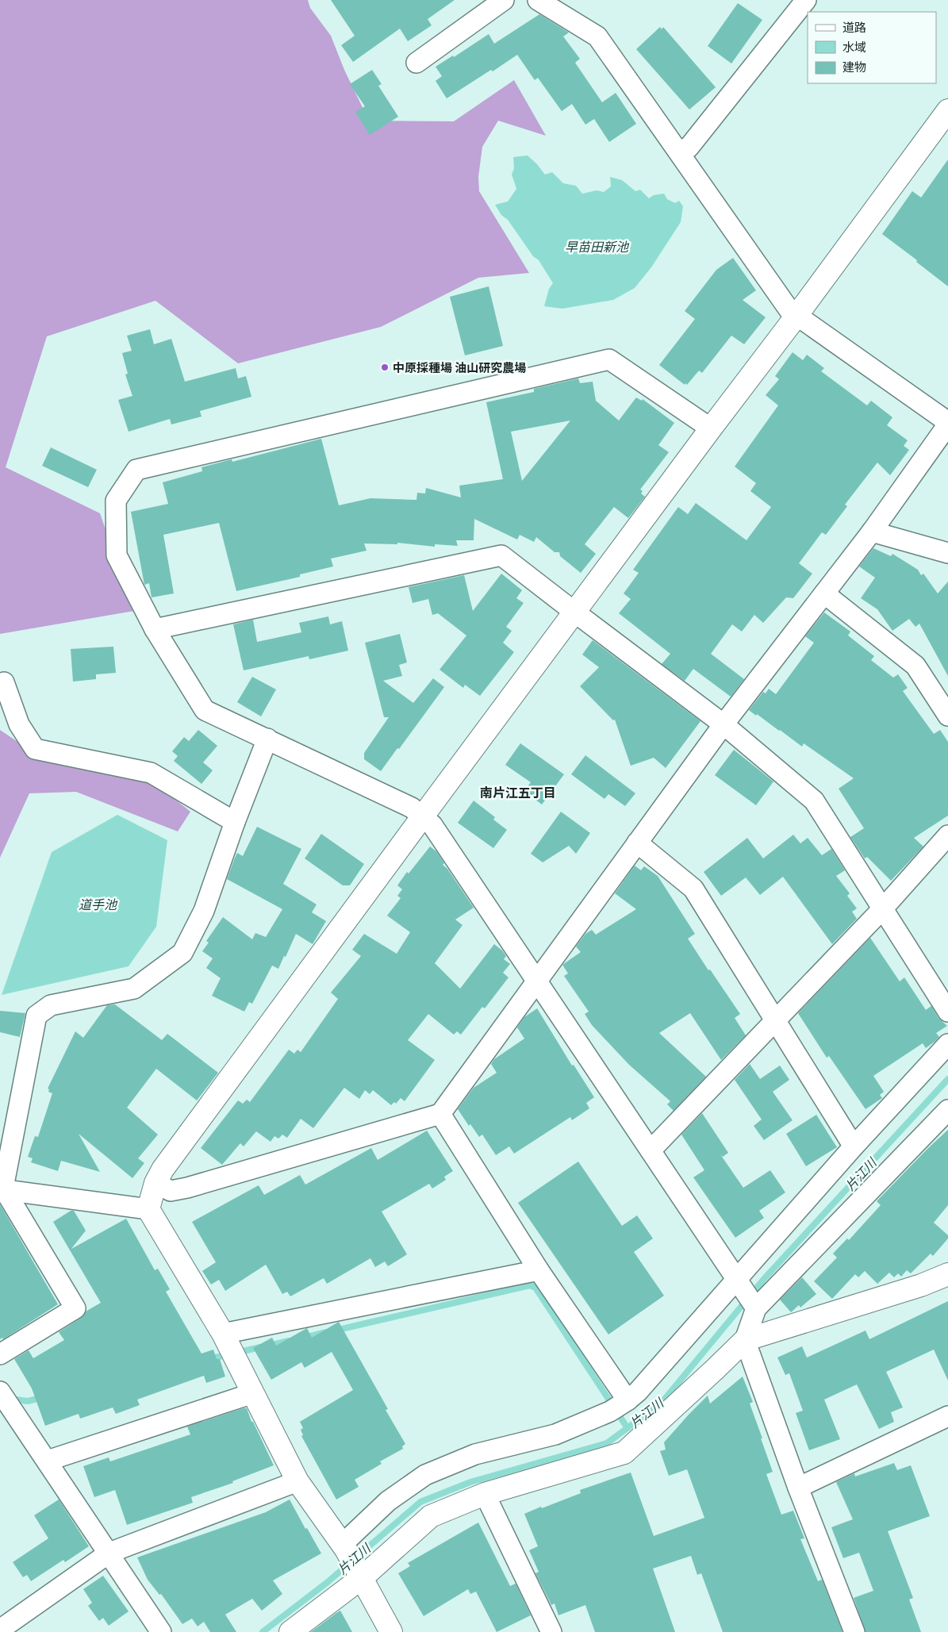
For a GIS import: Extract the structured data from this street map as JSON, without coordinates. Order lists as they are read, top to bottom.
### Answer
{
  "districts": ["南片江五丁目"],
  "water": ["早苗田新池", "道手池", "片江川"],
  "places": ["中原採種場 油山研究農場"],
  "legend": ["道路", "水域", "建物"]
}
